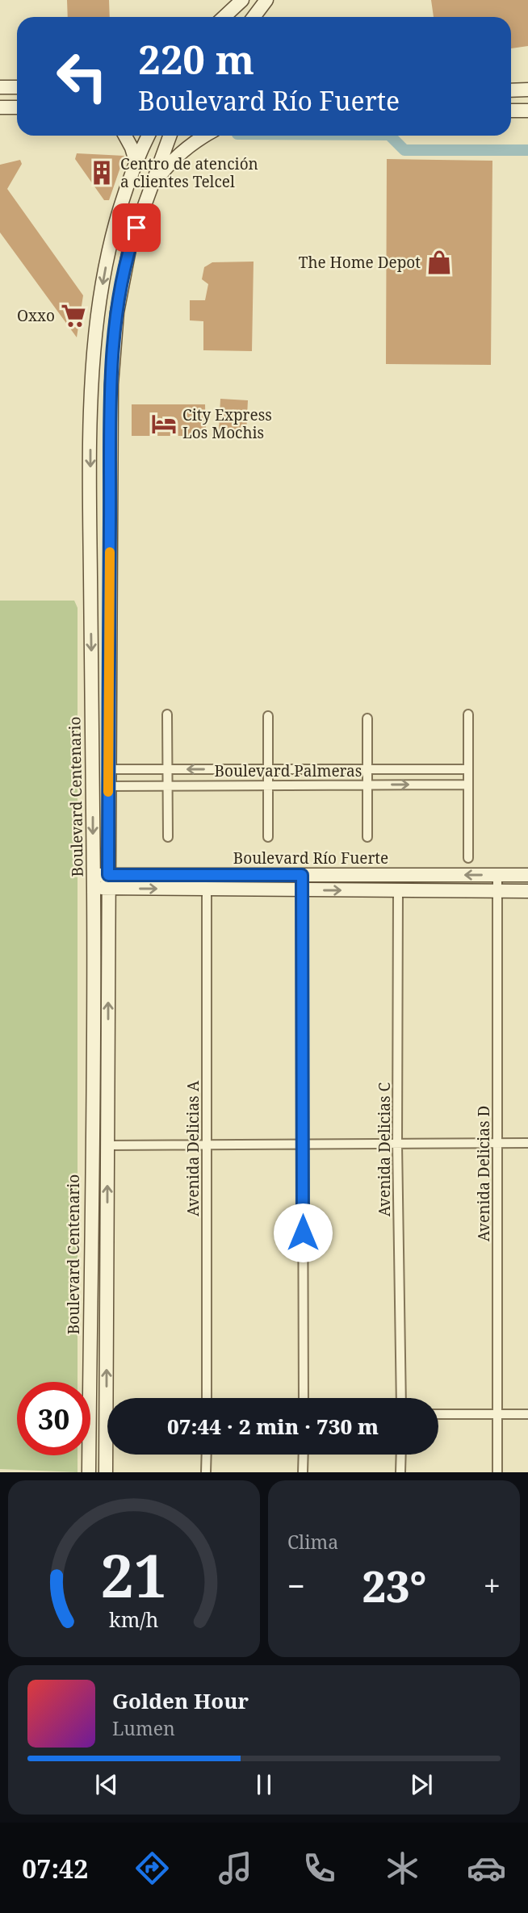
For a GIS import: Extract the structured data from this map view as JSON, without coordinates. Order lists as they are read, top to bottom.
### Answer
{
  "streets": {
    "main road": ["Boulevard Centenario", "Boulevard Río Fuerte"],
    "street": [
      "Boulevard Palmeras",
      "Avenida Delicias A",
      "Avenida Delicias C",
      "Avenida Delicias D"
    ]
  },
  "crossings": [
    ["Boulevard Palmeras", "Boulevard Centenario"],
    ["Boulevard Centenario", "Boulevard Río Fuerte"],
    ["Boulevard Río Fuerte", "Avenida Delicias A"],
    ["Boulevard Río Fuerte", "Avenida Delicias C"],
    ["Boulevard Río Fuerte", "Avenida Delicias D"]
  ],
  "places": {
    "building": ["Centro de atención a clientes Telcel"],
    "shop": ["The Home Depot"],
    "supermarket": ["Oxxo"],
    "hotel": ["City Express Los Mochis"]
  },
  "page": {
    "turn": ["220 m", "Boulevard Río Fuerte"],
    "limit": "30",
    "trip": "07:44 · 2 min · 730 m",
    "tile": "Clima",
    "heat": ["−", "23°", "+"],
    "song": ["Golden Hour", "Lumen"],
    "tabs": "07:42",
    "gauge": ["21", "km/h"]
  }
}
